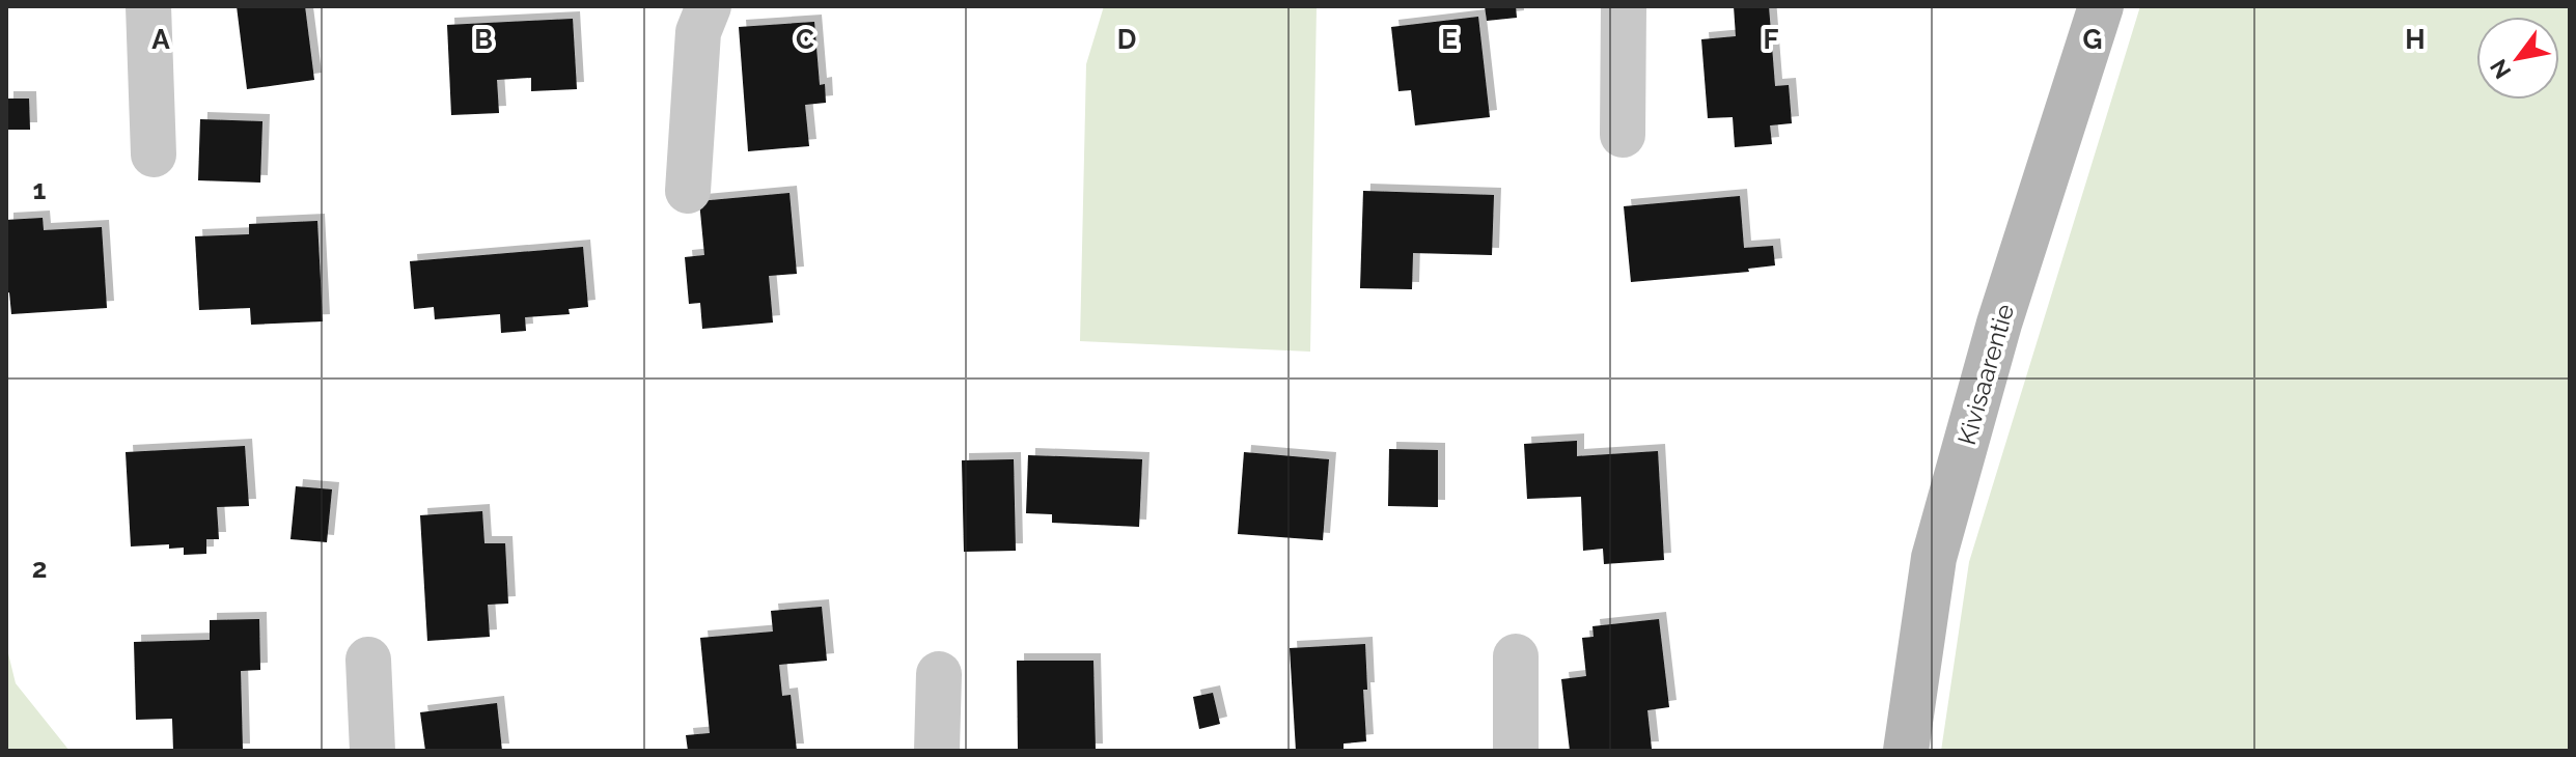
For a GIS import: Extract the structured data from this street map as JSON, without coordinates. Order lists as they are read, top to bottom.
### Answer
{
  "streets": {
    "street": ["Kivisaarentie"]
  },
  "north": "bottom left",
  "grid": {
    "columns": [
      "A",
      "B",
      "C",
      "D",
      "E",
      "F",
      "G",
      "H"
    ],
    "rows": ["1", "2"]
  }
}
